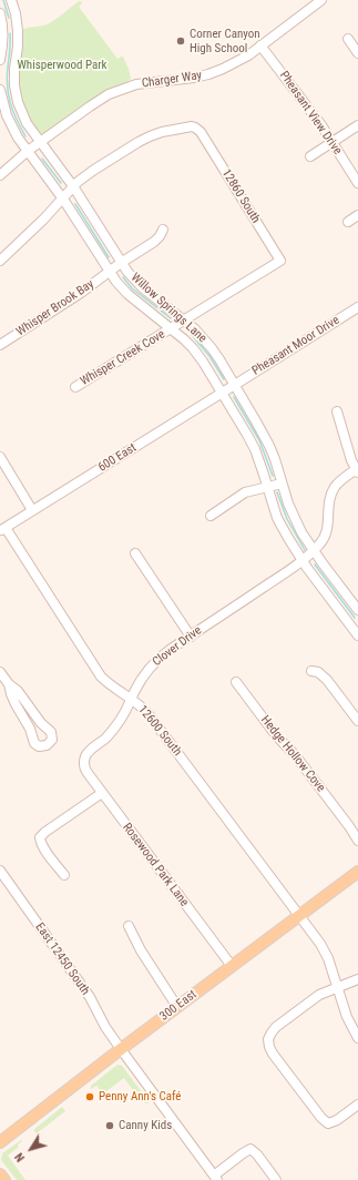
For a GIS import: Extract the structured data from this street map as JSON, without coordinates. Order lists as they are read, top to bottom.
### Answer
{
  "streets": {
    "main road": ["300 East"],
    "street": [
      "Charger Way",
      "Pheasant View Drive",
      "12860 South",
      "Whisper Brook Bay",
      "Willow Springs Lane",
      "Pheasant Moor Drive",
      "Whisper Creek Cove",
      "600 East",
      "Clover Drive",
      "12600 South",
      "Hedge Hollow Cove",
      "Rosewood Park Lane",
      "East 12450 South"
    ]
  },
  "crossings": [
    ["Charger Way", "Pheasant View Drive"],
    ["Charger Way", "Willow Springs Lane"],
    ["12860 South", "Willow Springs Lane"],
    ["12860 South", "Whisper Creek Cove"],
    ["Whisper Brook Bay", "Willow Springs Lane"],
    ["Willow Springs Lane", "Pheasant Moor Drive"],
    ["Willow Springs Lane", "Whisper Creek Cove"],
    ["Willow Springs Lane", "600 East"],
    ["Willow Springs Lane", "Clover Drive"],
    ["Pheasant Moor Drive", "600 East"],
    ["600 East", "12600 South"],
    ["Clover Drive", "12600 South"],
    ["Clover Drive", "Rosewood Park Lane"],
    ["12600 South", "300 East"],
    ["Rosewood Park Lane", "300 East"],
    ["East 12450 South", "300 East"]
  ],
  "parks": ["Whisperwood Park"],
  "places": ["Corner Canyon High School", "Penny Ann's Café", "Canny Kids"],
  "north": "bottom left"
}
